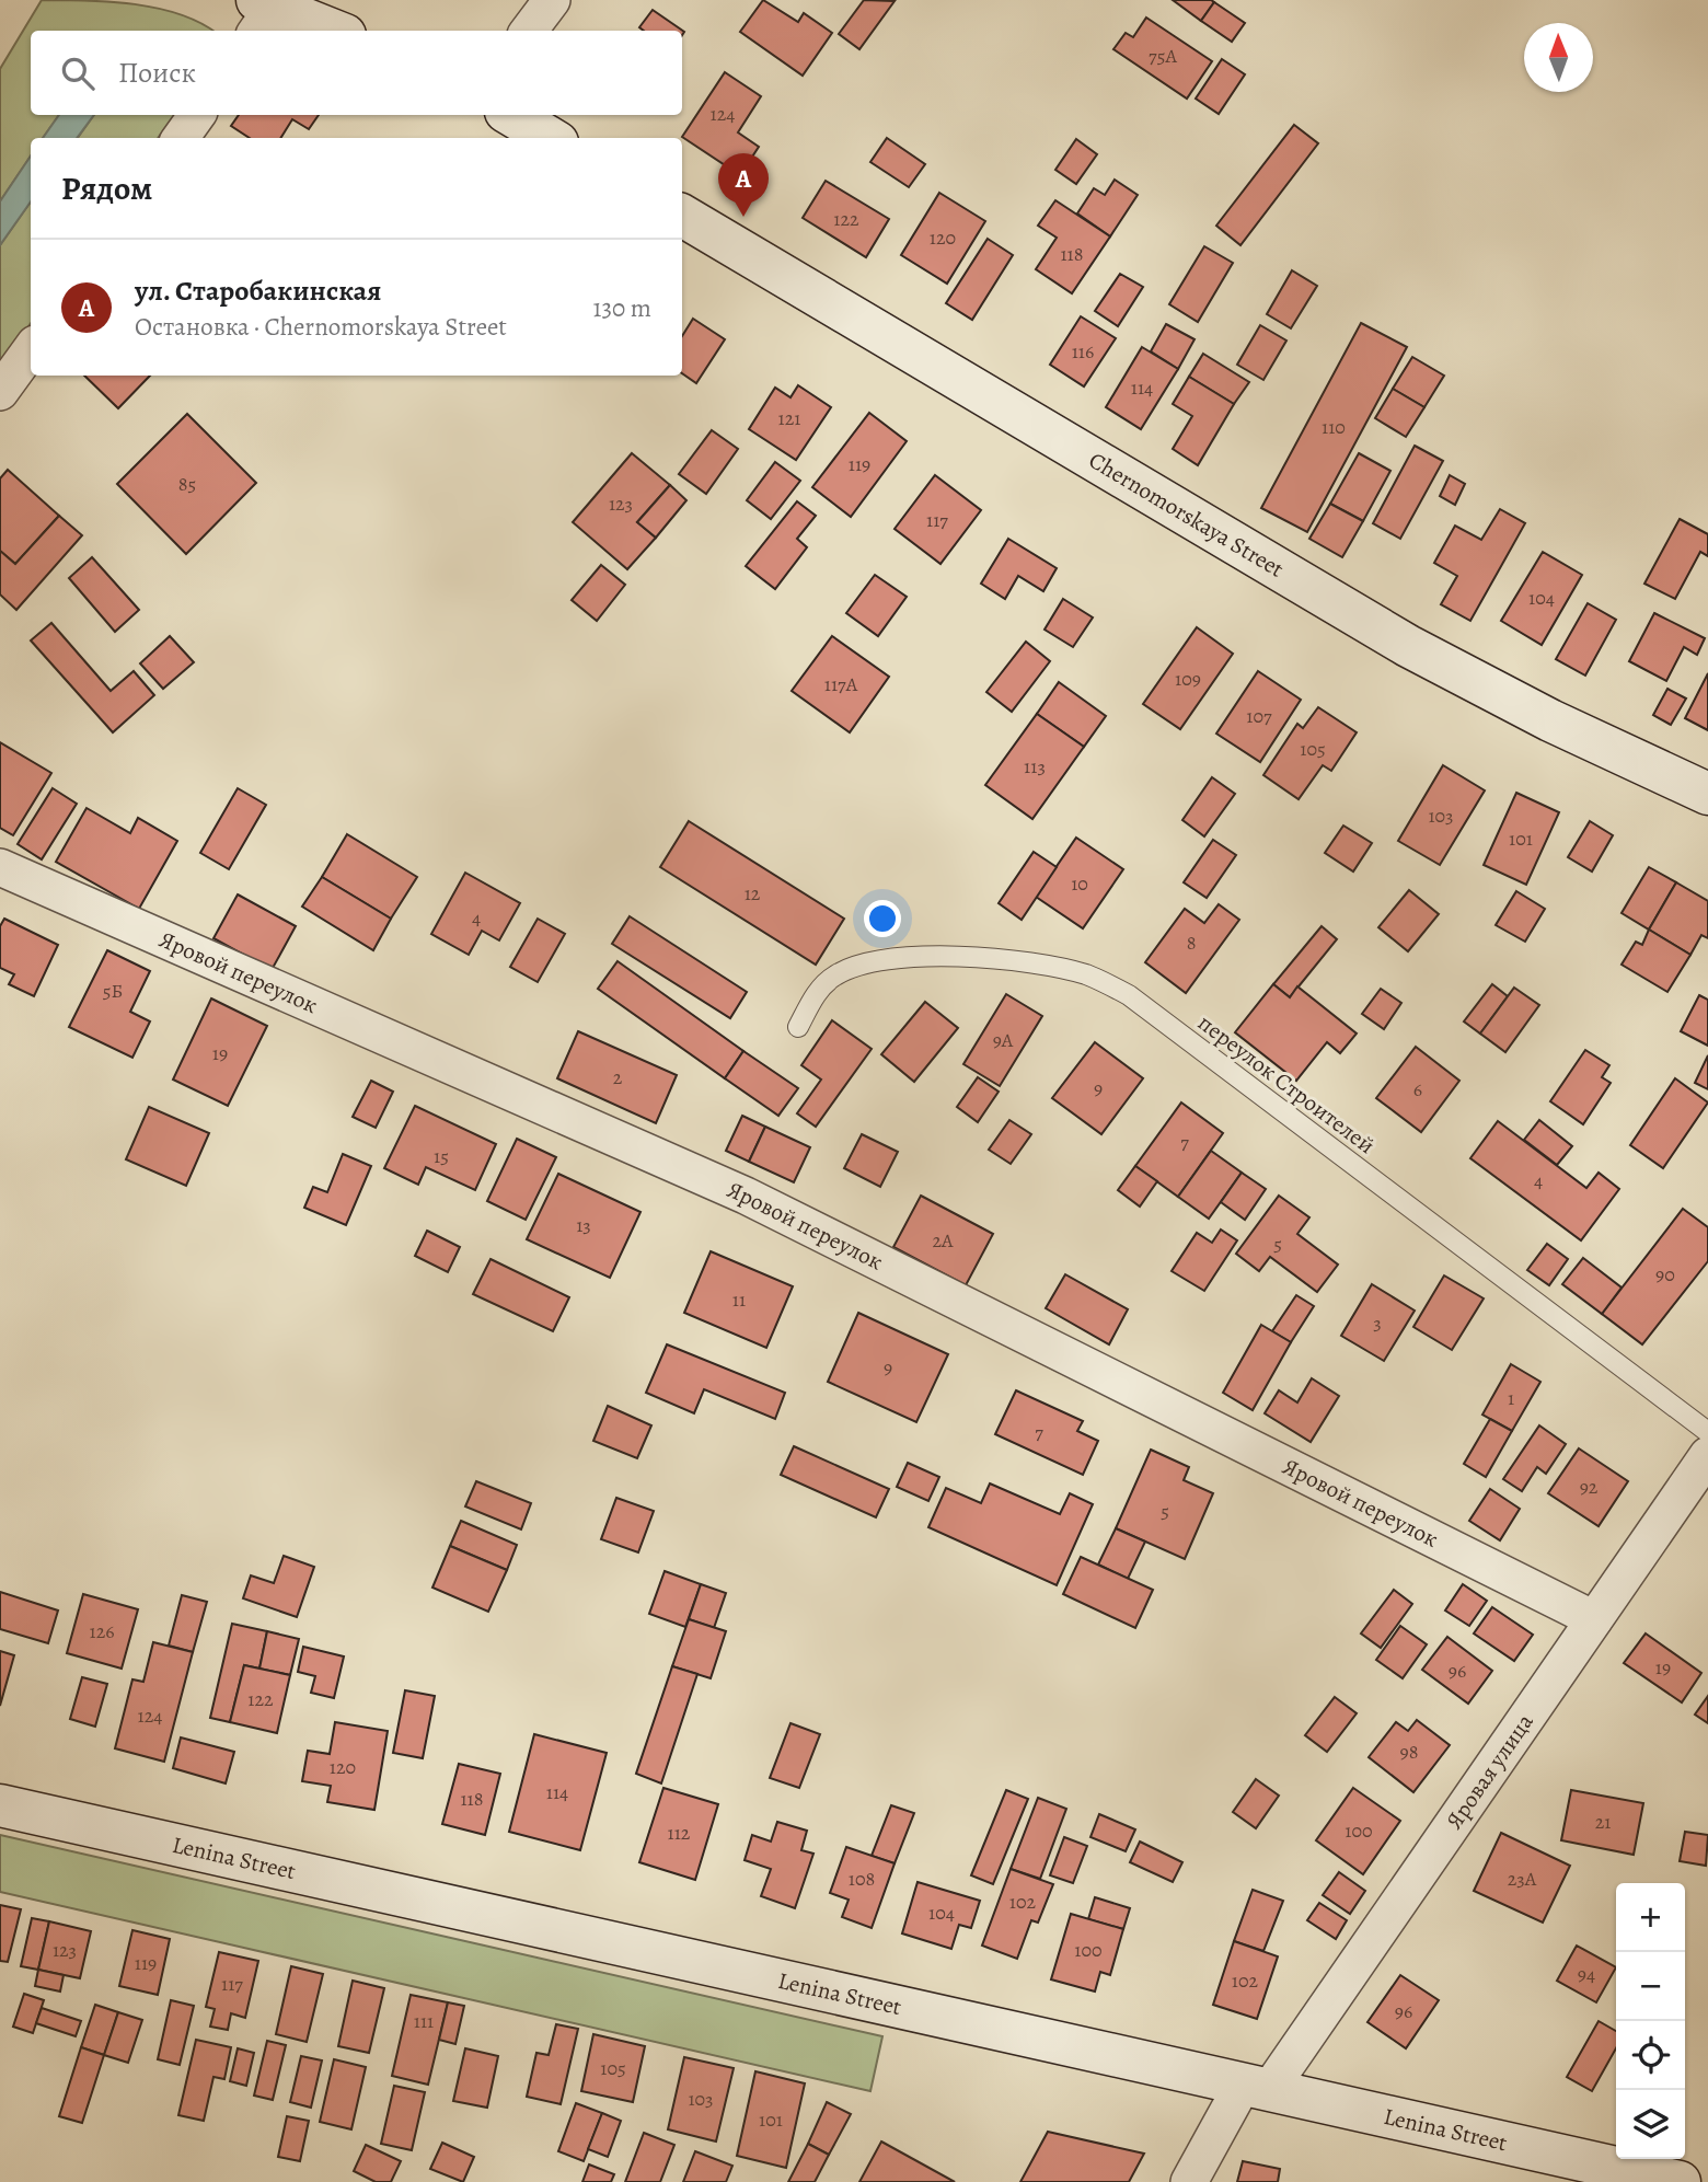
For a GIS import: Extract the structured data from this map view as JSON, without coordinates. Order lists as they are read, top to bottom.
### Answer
{
  "streets": {
    "main road": ["Chernomorskaya Street", "Lenina Street"],
    "street": ["Яровой переулок", "Яровая улица"],
    "lane": ["переулок Строителей"]
  },
  "crossings": [
    ["Яровой переулок", "Яровая улица"],
    ["Яровая улица", "Lenina Street"]
  ],
  "house_numbers": [
    "75А",
    "124",
    "122",
    "120",
    "118",
    "116",
    "114",
    "121",
    "110",
    "119",
    "85",
    "123",
    "117",
    "104",
    "109",
    "117А",
    "107",
    "105",
    "113",
    "103",
    "101",
    "10",
    "12",
    "4",
    "8",
    "5Б",
    "9А",
    "19",
    "2",
    "9",
    "6",
    "7",
    "15",
    "4",
    "13",
    "2А",
    "5",
    "90",
    "11",
    "3",
    "9",
    "1",
    "7",
    "92",
    "5",
    "126",
    "19",
    "96",
    "122",
    "124",
    "98",
    "120",
    "114",
    "118",
    "21",
    "100",
    "112",
    "108",
    "23А",
    "102",
    "104",
    "123",
    "100",
    "119",
    "94",
    "102",
    "117",
    "96",
    "111",
    "105",
    "103",
    "101"
  ],
  "north": "top",
  "page": {
    "search": "Поиск",
    "heading": "Рядом",
    "pins": "A",
    "list": [
      {
        "mark": "A",
        "name": "ул. Старобакинская",
        "note": "Остановка · Chernomorskaya Street",
        "value": "130 m"
      }
    ],
    "map_buttons": ["+", "−"]
  }
}
